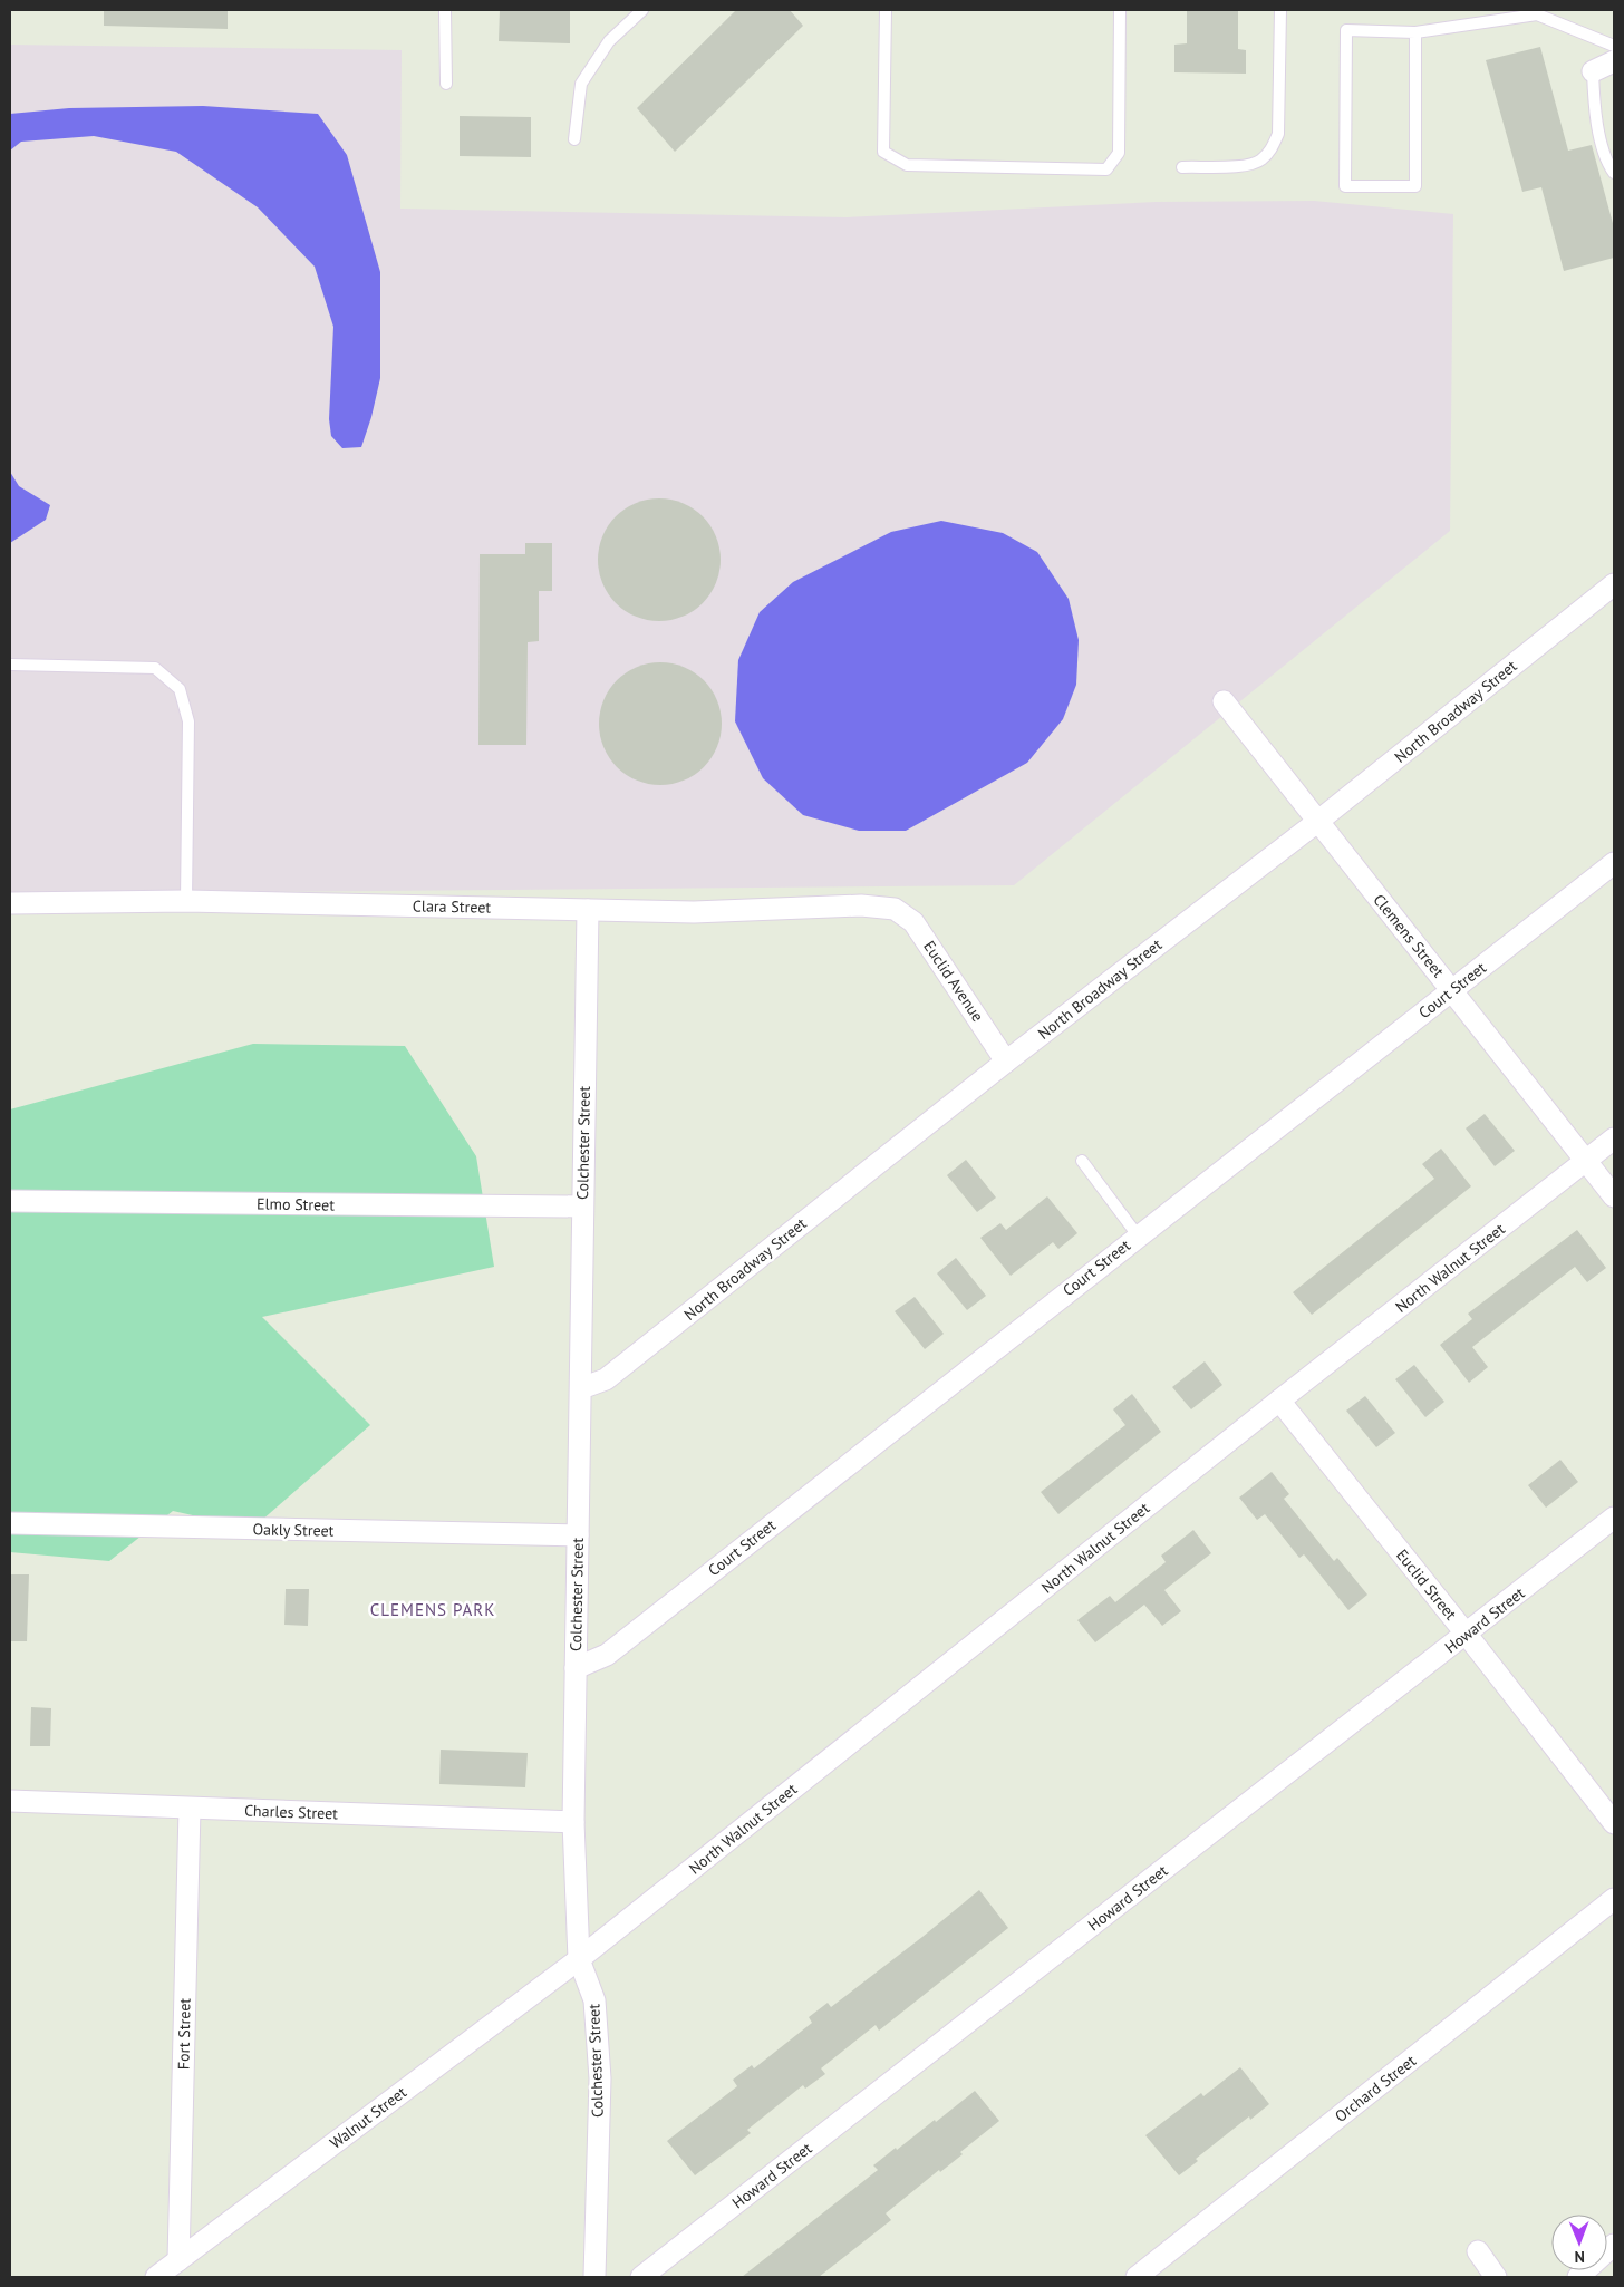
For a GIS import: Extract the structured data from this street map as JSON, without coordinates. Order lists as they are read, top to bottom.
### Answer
{
  "streets": {
    "street": [
      "North Broadway Street",
      "Clara Street",
      "Clemens Street",
      "Euclid Avenue",
      "Court Street",
      "Colchester Street",
      "Elmo Street",
      "North Walnut Street",
      "Oakly Street",
      "Euclid Street",
      "Howard Street",
      "Charles Street",
      "Fort Street",
      "Orchard Street",
      "Walnut Street"
    ]
  },
  "crossings": [
    ["North Broadway Street", "Clemens Street"],
    ["North Broadway Street", "Euclid Avenue"],
    ["North Broadway Street", "Colchester Street"],
    ["Clara Street", "Euclid Avenue"],
    ["Clara Street", "Colchester Street"],
    ["Clemens Street", "Court Street"],
    ["Clemens Street", "North Walnut Street"],
    ["Court Street", "Colchester Street"],
    ["Colchester Street", "Elmo Street"],
    ["Colchester Street", "North Walnut Street"],
    ["Colchester Street", "Oakly Street"],
    ["Colchester Street", "Charles Street"],
    ["Colchester Street", "Walnut Street"],
    ["North Walnut Street", "Euclid Street"],
    ["North Walnut Street", "Walnut Street"],
    ["Euclid Street", "Howard Street"],
    ["Charles Street", "Fort Street"],
    ["Fort Street", "Walnut Street"]
  ],
  "districts": ["CLEMENS PARK"],
  "north": "bottom"
}
